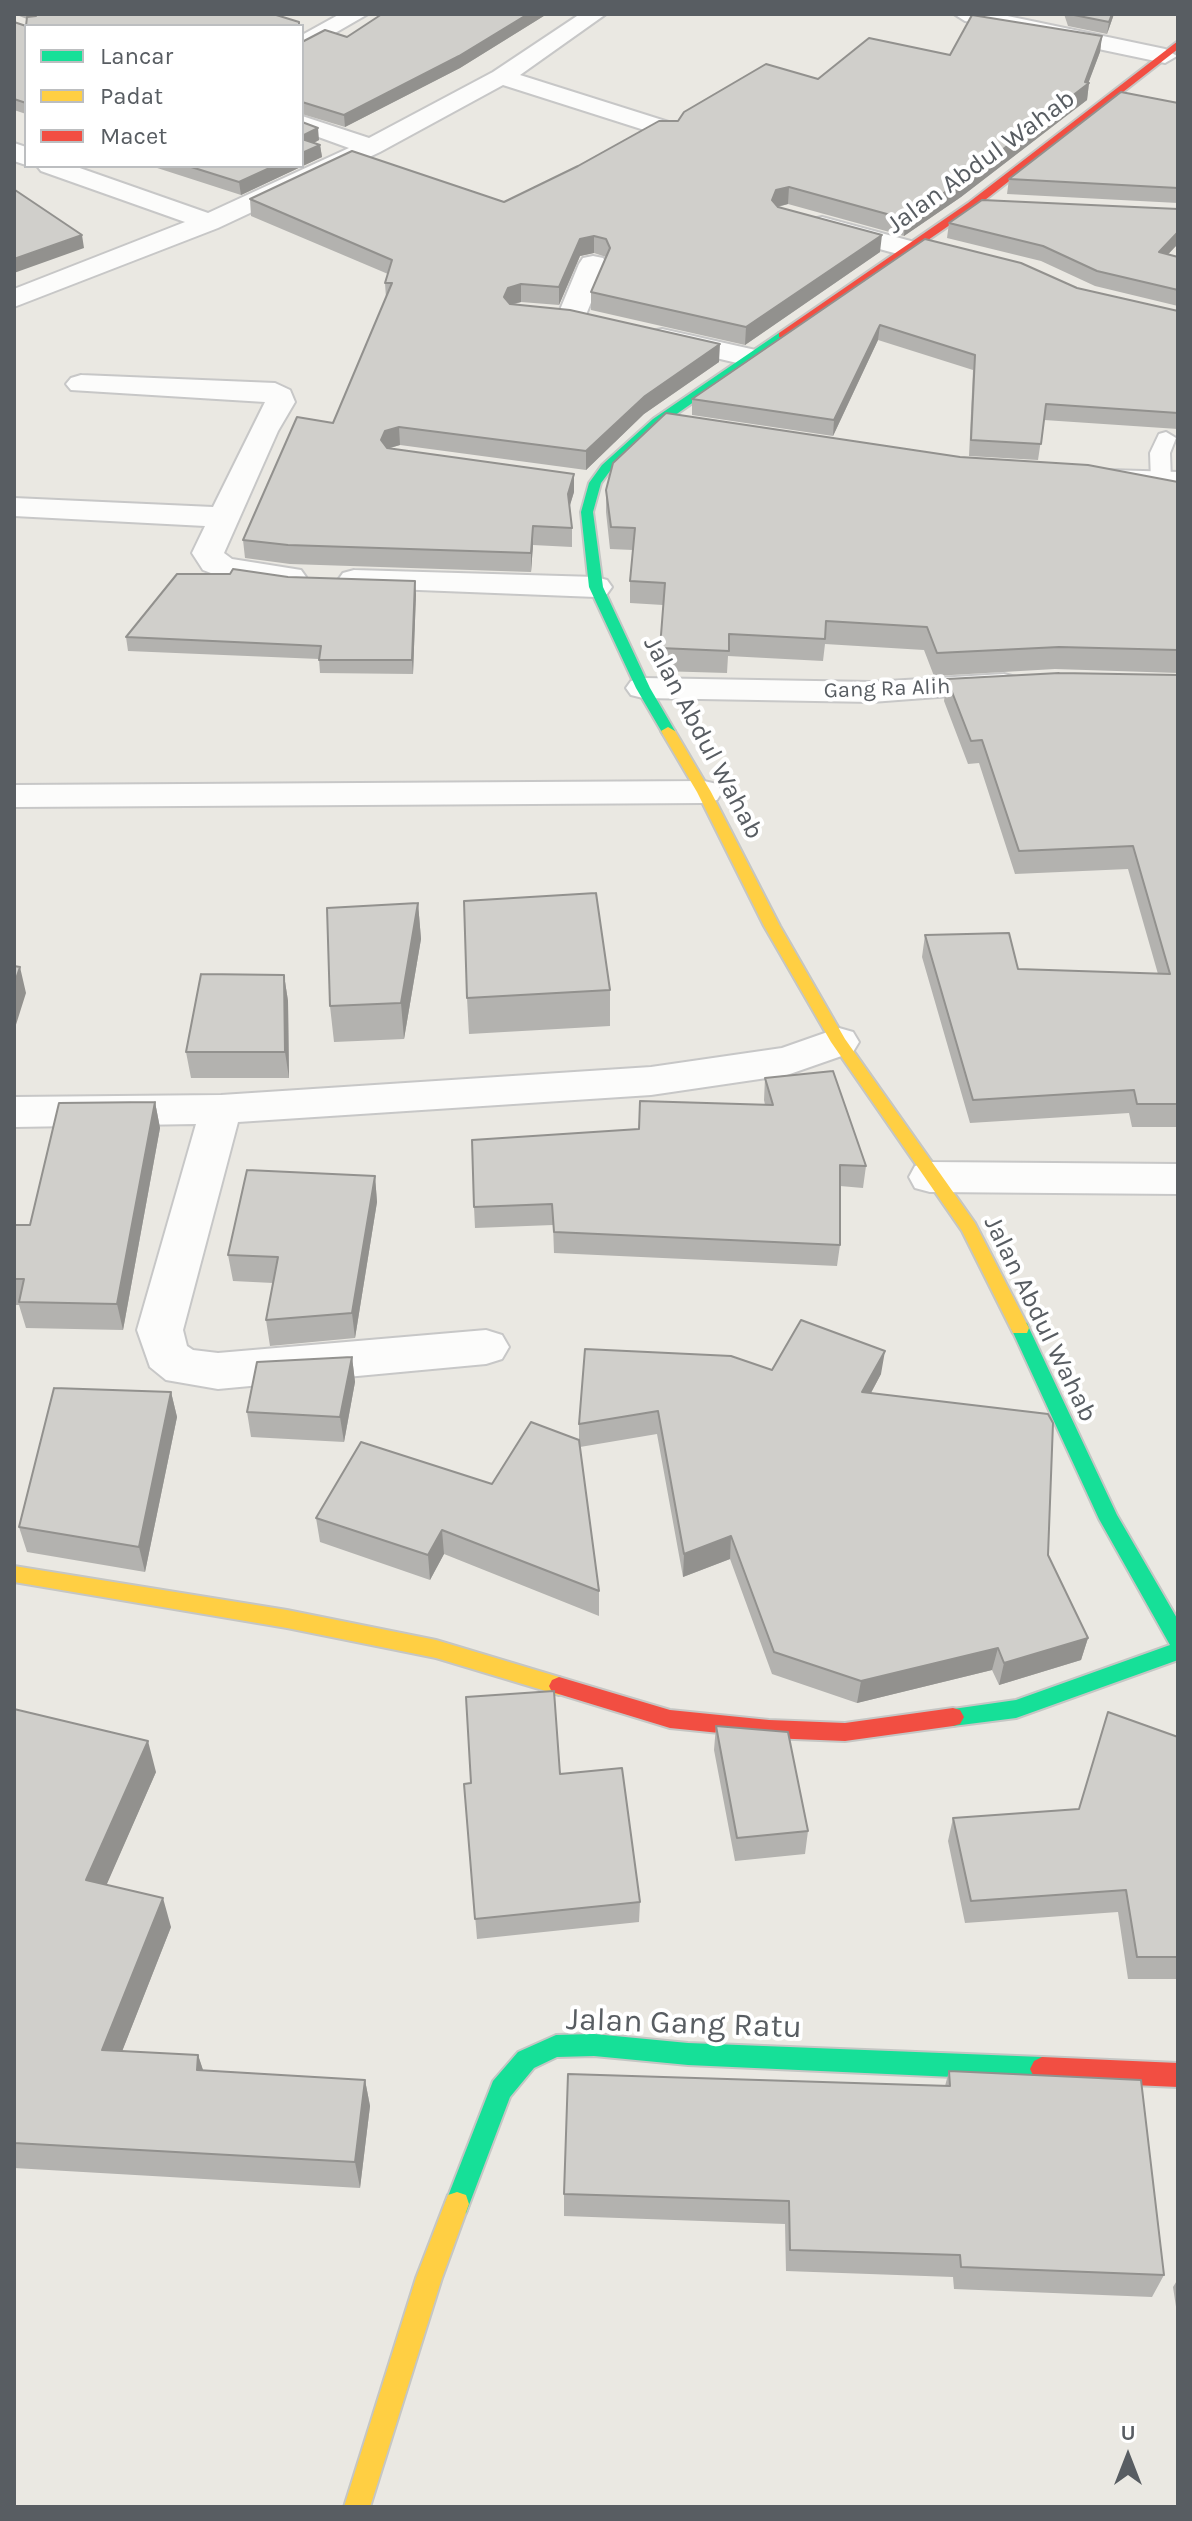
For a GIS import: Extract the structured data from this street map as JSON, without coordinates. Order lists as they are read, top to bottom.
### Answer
{
  "streets": {
    "street": ["Jalan Abdul Wahab", "Gang Ra Alih", "Jalan Gang Ratu"]
  },
  "crossings": [
    ["Jalan Abdul Wahab", "Gang Ra Alih"]
  ],
  "legend": ["Lancar", "Padat", "Macet"],
  "north": "top"
}
